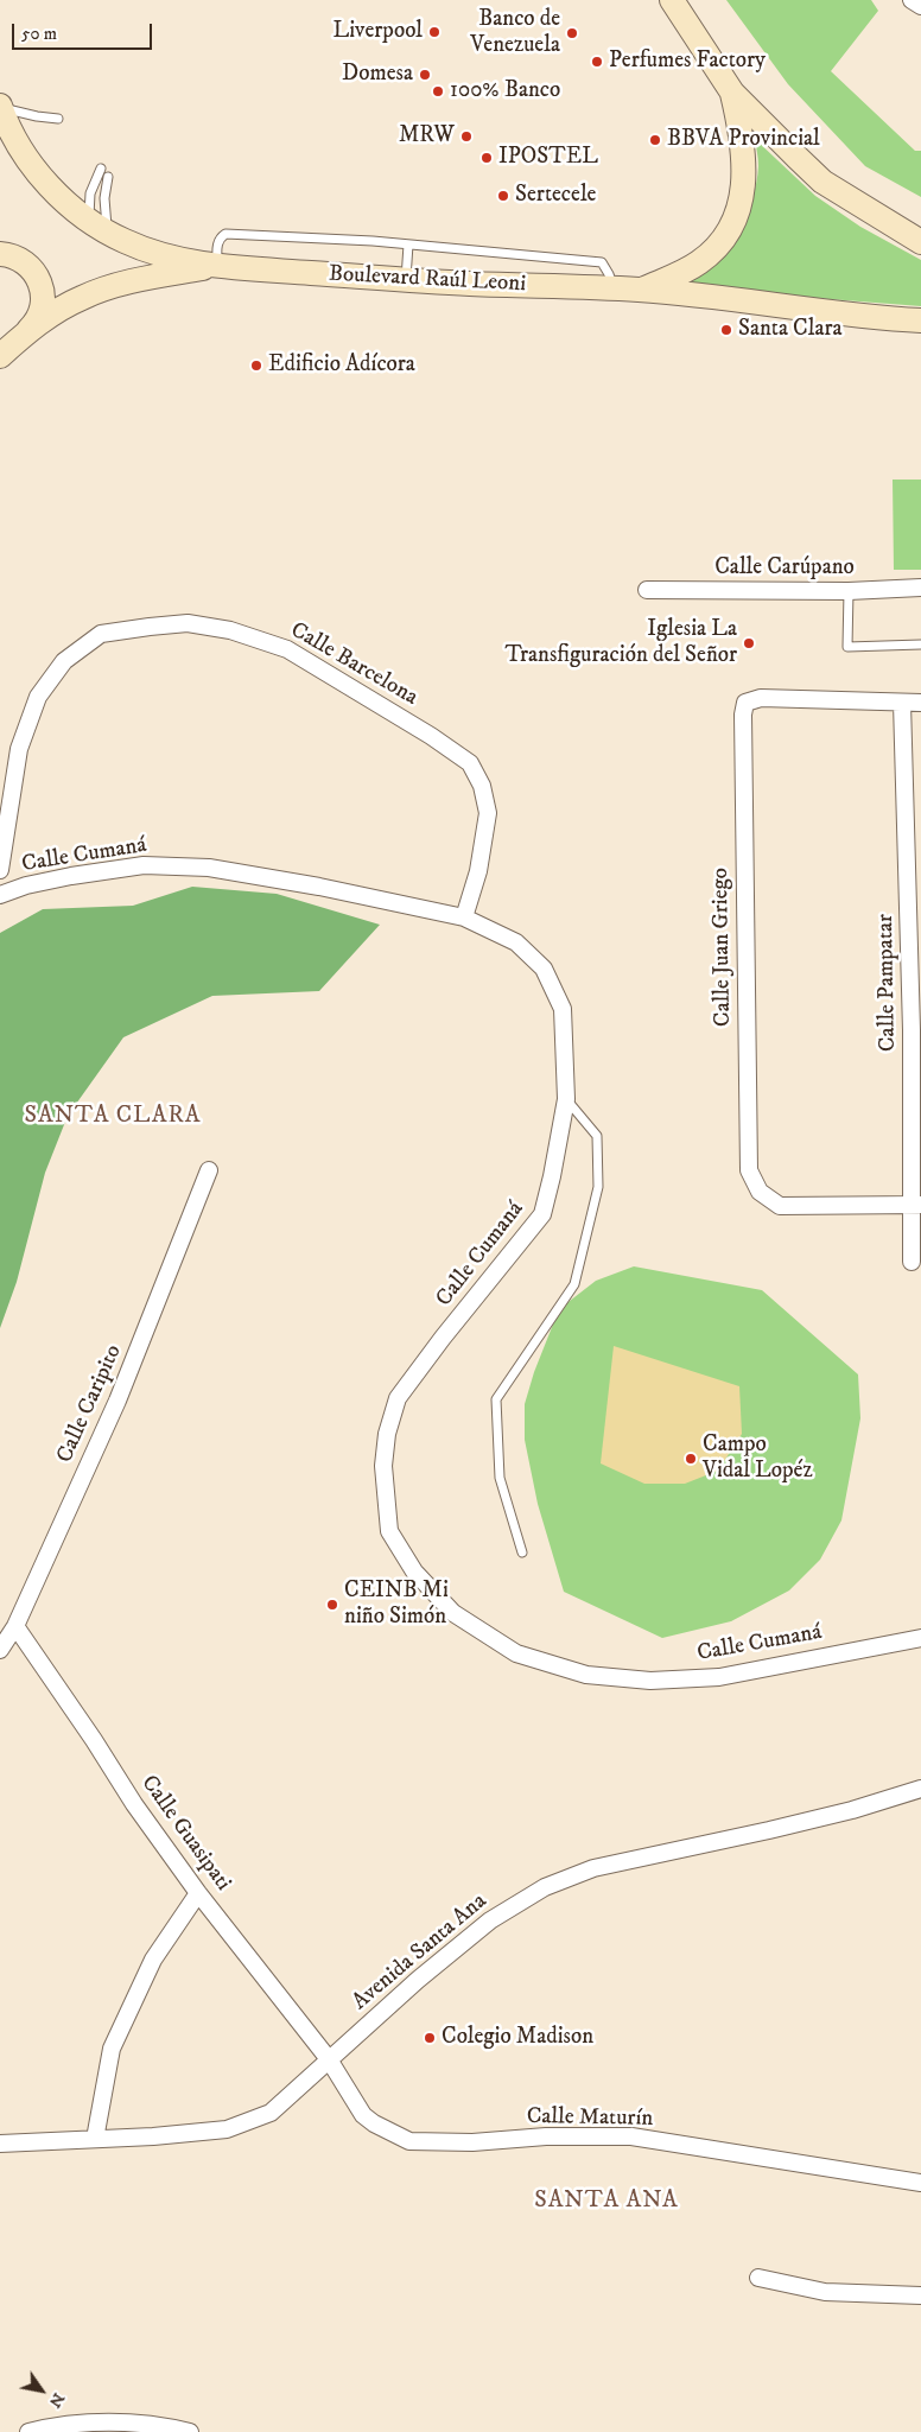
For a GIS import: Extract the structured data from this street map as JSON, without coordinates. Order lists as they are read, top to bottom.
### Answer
{
  "streets": {
    "main road": ["Boulevard Raúl Leoni"],
    "street": [
      "Calle Carúpano",
      "Calle Barcelona",
      "Calle Cumaná",
      "Calle Juan Griego",
      "Calle Pampatar",
      "Calle Caripito",
      "Calle Guasipati",
      "Avenida Santa Ana",
      "Calle Maturín"
    ]
  },
  "crossings": [
    ["Calle Barcelona", "Calle Cumaná"],
    ["Calle Juan Griego", "Calle Pampatar"],
    ["Calle Caripito", "Calle Guasipati"],
    ["Calle Guasipati", "Avenida Santa Ana"],
    ["Calle Guasipati", "Calle Maturín"],
    ["Avenida Santa Ana", "Calle Maturín"]
  ],
  "districts": ["SANTA CLARA", "SANTA ANA"],
  "places": [
    "Liverpool",
    "Banco de Venezuela",
    "Perfumes Factory",
    "Domesa",
    "100% Banco",
    "MRW",
    "BBVA Provincial",
    "IPOSTEL",
    "Sertecele",
    "Santa Clara",
    "Edificio Adícora",
    "Iglesia La Transfiguración del Señor",
    "Campo Vidal Lopéz",
    "CEINB Mi niño Simón",
    "Colegio Madison"
  ],
  "scale_bar": "50 m",
  "north": "bottom right"
}
